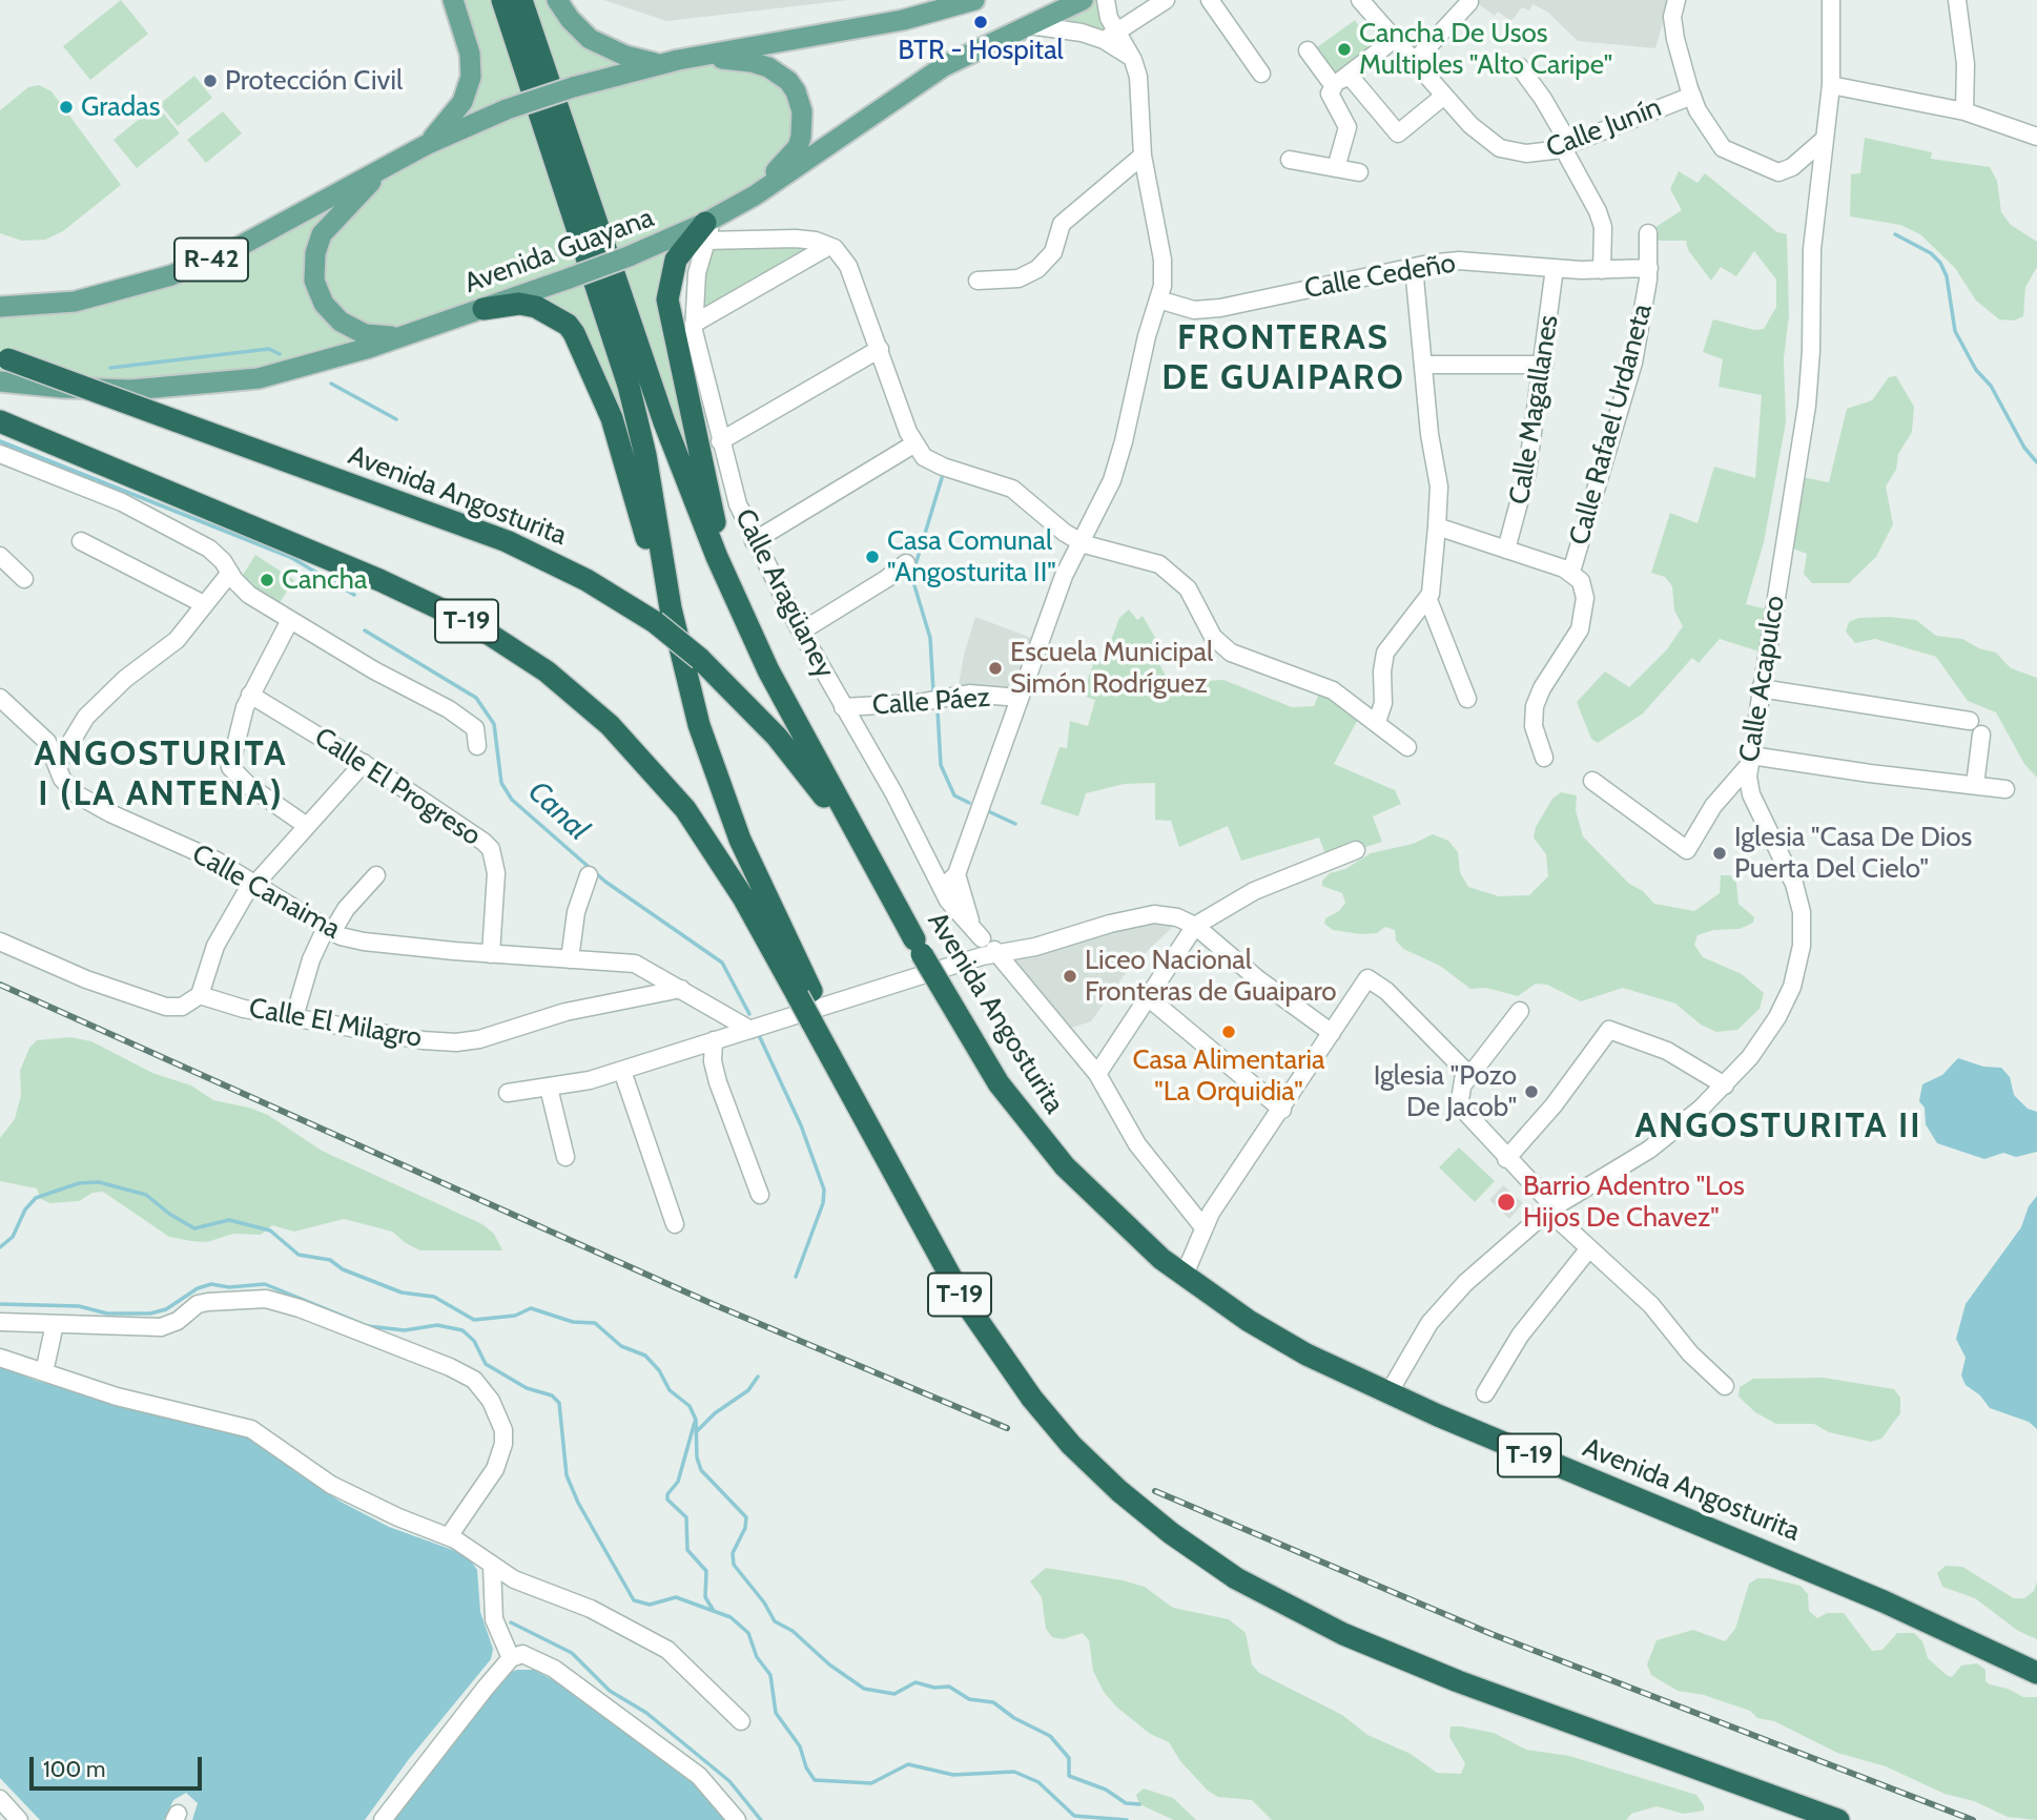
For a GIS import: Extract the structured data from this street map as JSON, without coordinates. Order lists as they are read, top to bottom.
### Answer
{
  "streets": {
    "highway": ["Avenida Angosturita", "T-19"],
    "main road": ["Avenida Guayana", "R-42"],
    "street": [
      "Calle Junín",
      "Calle Cedeño",
      "Calle Magallanes",
      "Calle Rafael Urdaneta",
      "Calle Aragüaney",
      "Calle Acapulco",
      "Calle Páez",
      "Calle El Progreso",
      "Calle Canaima",
      "Calle El Milagro"
    ]
  },
  "crossings": [
    ["Avenida Guayana", "Calle Aragüaney"],
    ["Calle Cedeño", "Calle Magallanes"],
    ["Calle Cedeño", "Calle Rafael Urdaneta"],
    ["Avenida Angosturita", "Calle Acapulco"],
    ["Calle Aragüaney", "Calle Páez"],
    ["Calle El Progreso", "Calle Canaima"],
    ["Calle Canaima", "Calle El Milagro"]
  ],
  "districts": ["FRONTERAS DE GUAIPARO", "ANGOSTURITA I (LA ANTENA)", "ANGOSTURITA II"],
  "water": ["Canal"],
  "places": [
    "BTR - Hospital",
    "Cancha De Usos Multiples \"Alto Caripe\"",
    "Protección Civil",
    "Gradas",
    "Casa Comunal \"Angosturita II\"",
    "Cancha",
    "Escuela Municipal Simón Rodríguez",
    "Iglesia \"Casa De Dios Puerta Del Cielo\"",
    "Liceo Nacional Fronteras de Guaiparo",
    "Casa Alimentaria \"La Orquidia\"",
    "Iglesia \"Pozo De Jacob\"",
    "Barrio Adentro \"Los Hijos De Chavez\""
  ],
  "scale_bar": "100 m"
}
